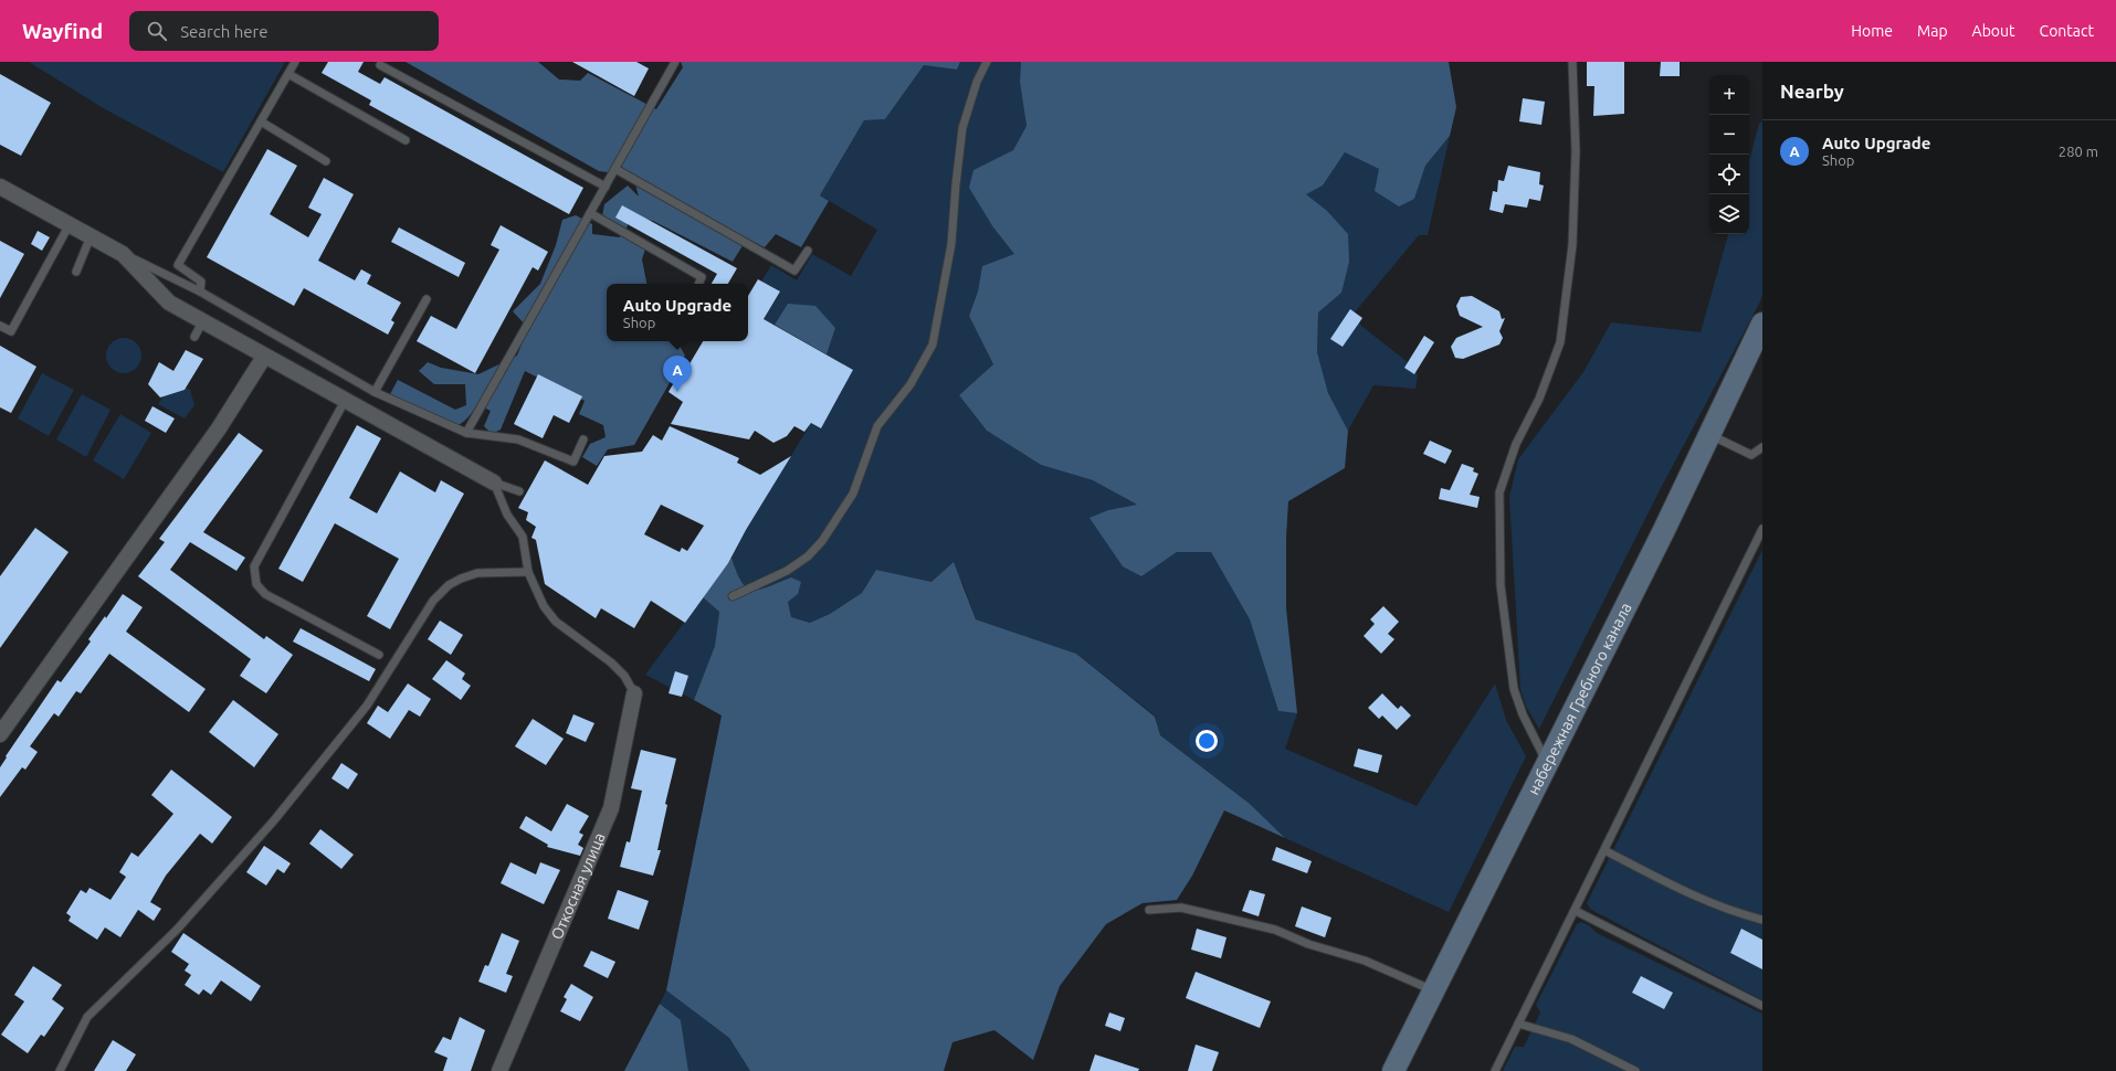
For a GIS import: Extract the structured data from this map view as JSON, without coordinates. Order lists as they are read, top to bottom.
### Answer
{
  "streets": {
    "street": ["набережная Гребного канала", "Откосная улица"]
  },
  "page": {
    "header": "Wayfind",
    "search": "Search here",
    "nav": [
      "Home",
      "Map",
      "About",
      "Contact"
    ],
    "heading": "Nearby",
    "map_buttons": ["+", "−"],
    "list": [
      {
        "mark": "A",
        "name": "Auto Upgrade",
        "note": "Shop",
        "value": "280 m"
      }
    ],
    "popup": ["Auto Upgrade", "Shop"],
    "pins": "A"
  }
}
